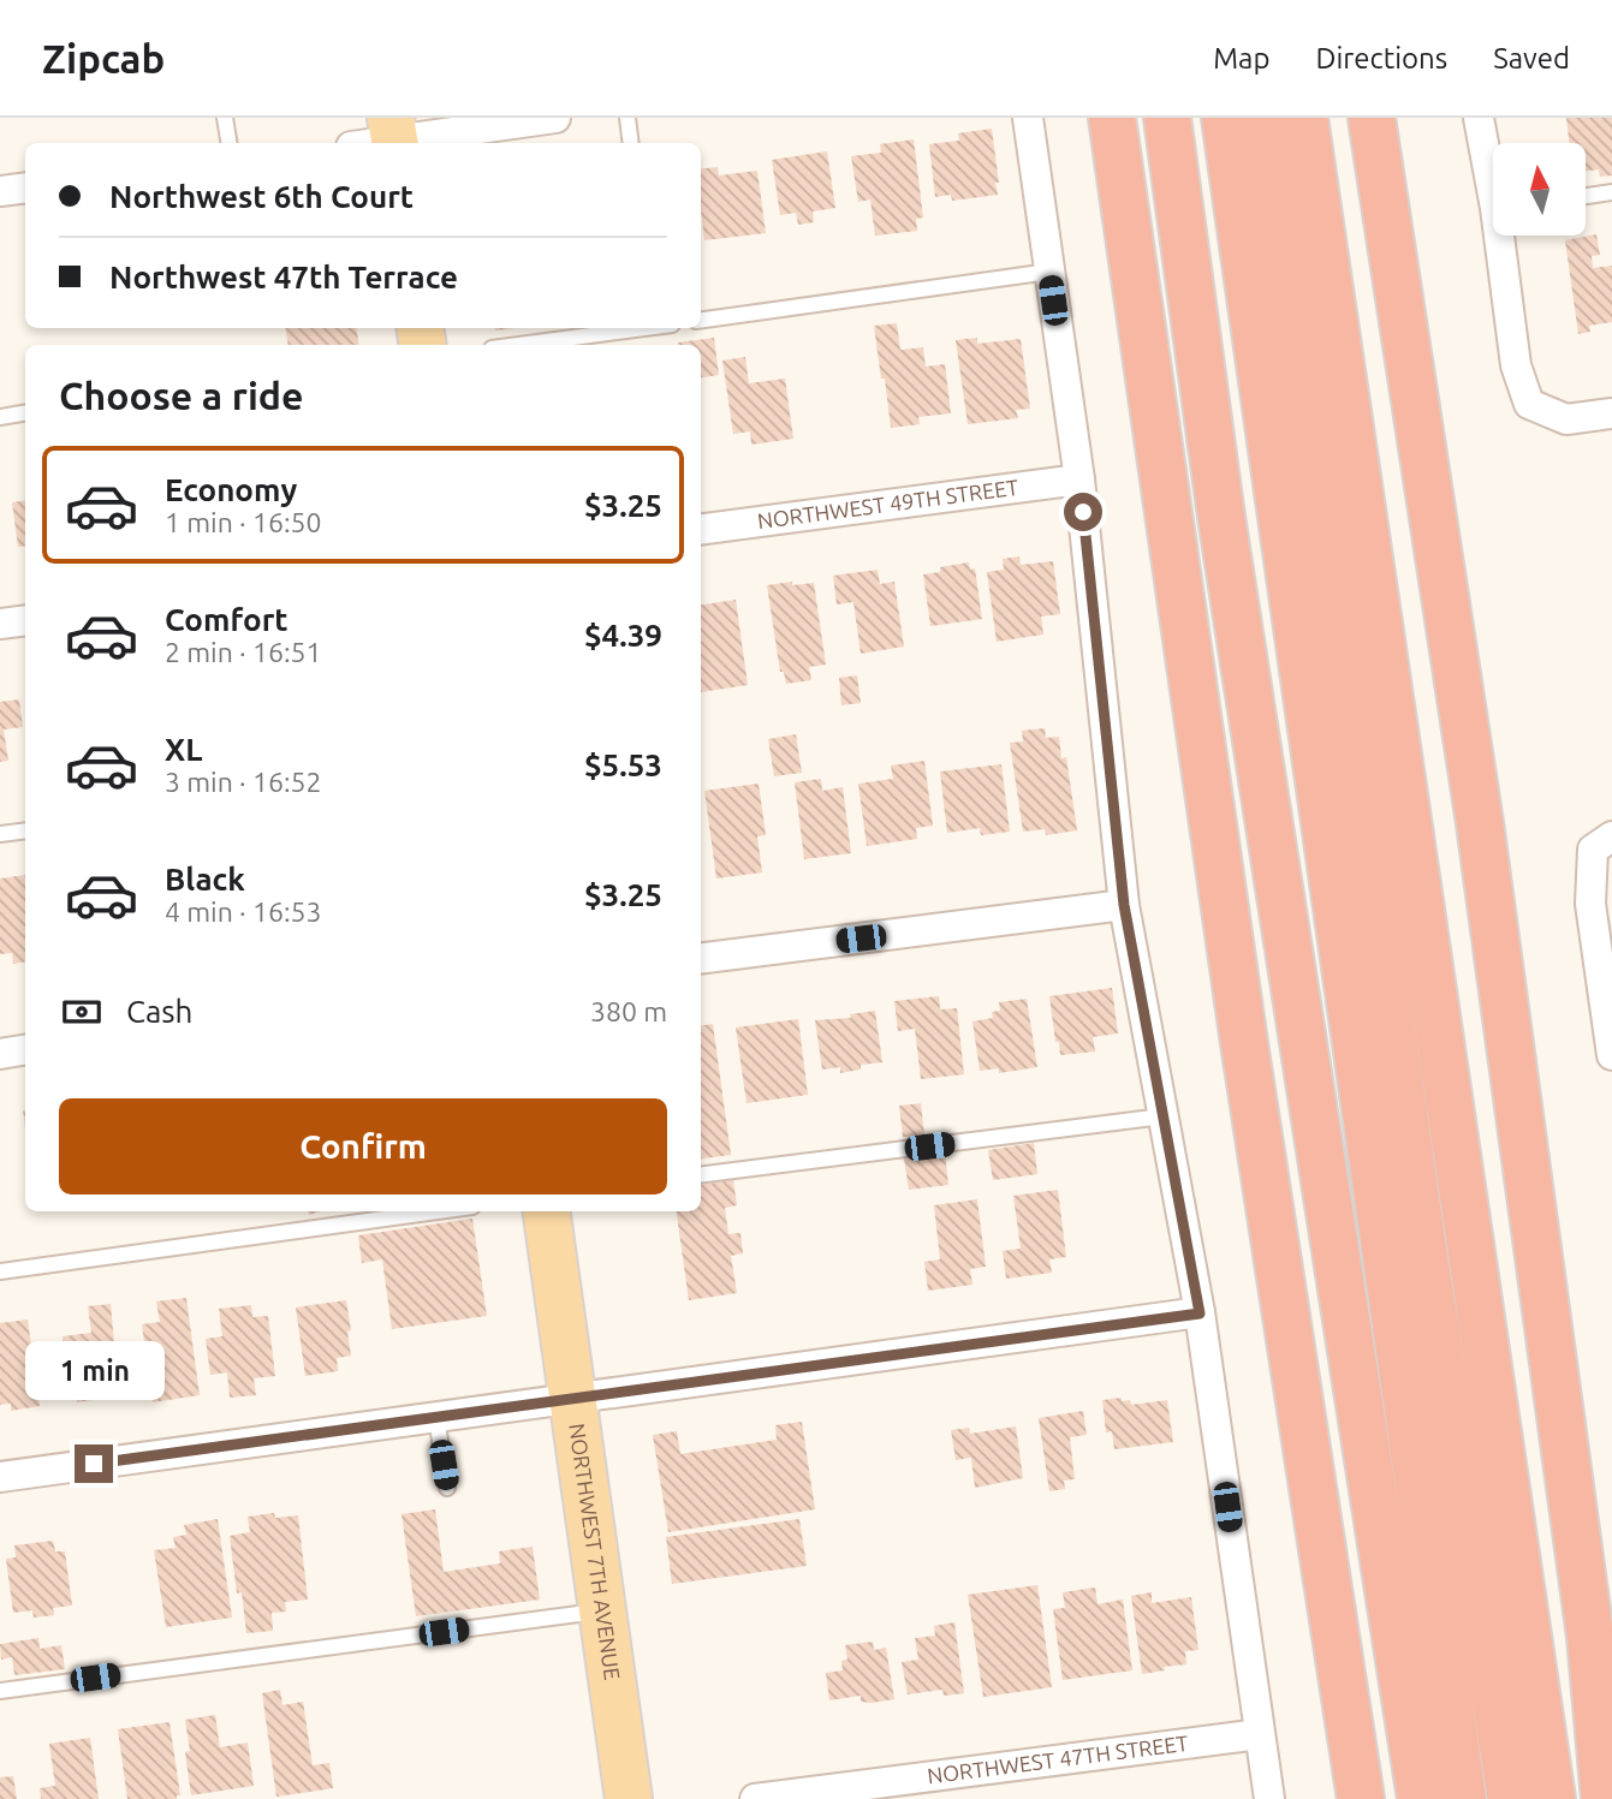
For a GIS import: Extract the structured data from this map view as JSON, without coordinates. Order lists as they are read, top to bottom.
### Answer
{
  "streets": {
    "main road": ["NORTHWEST 7TH AVENUE"],
    "street": ["NORTHWEST 49TH STREET", "NORTHWEST 47TH STREET"]
  },
  "north": "top",
  "page": {
    "header": "Zipcab",
    "nav": ["Map", "Directions", "Saved"],
    "banner": ["Northwest 6th Court", "Northwest 47th Terrace"],
    "heading": "Choose a ride",
    "list": [
      {
        "name": "Economy",
        "note": "1 min · 16:50",
        "value": "$3.25"
      },
      {
        "name": "Comfort",
        "note": "2 min · 16:51",
        "value": "$4.39"
      },
      {
        "name": "XL",
        "note": "3 min · 16:52",
        "value": "$5.53"
      },
      {
        "name": "Black",
        "note": "4 min · 16:53",
        "value": "$3.25"
      }
    ],
    "pay": ["Cash", "380 m"],
    "buttons": "Confirm",
    "bubble": "1 min"
  }
}
